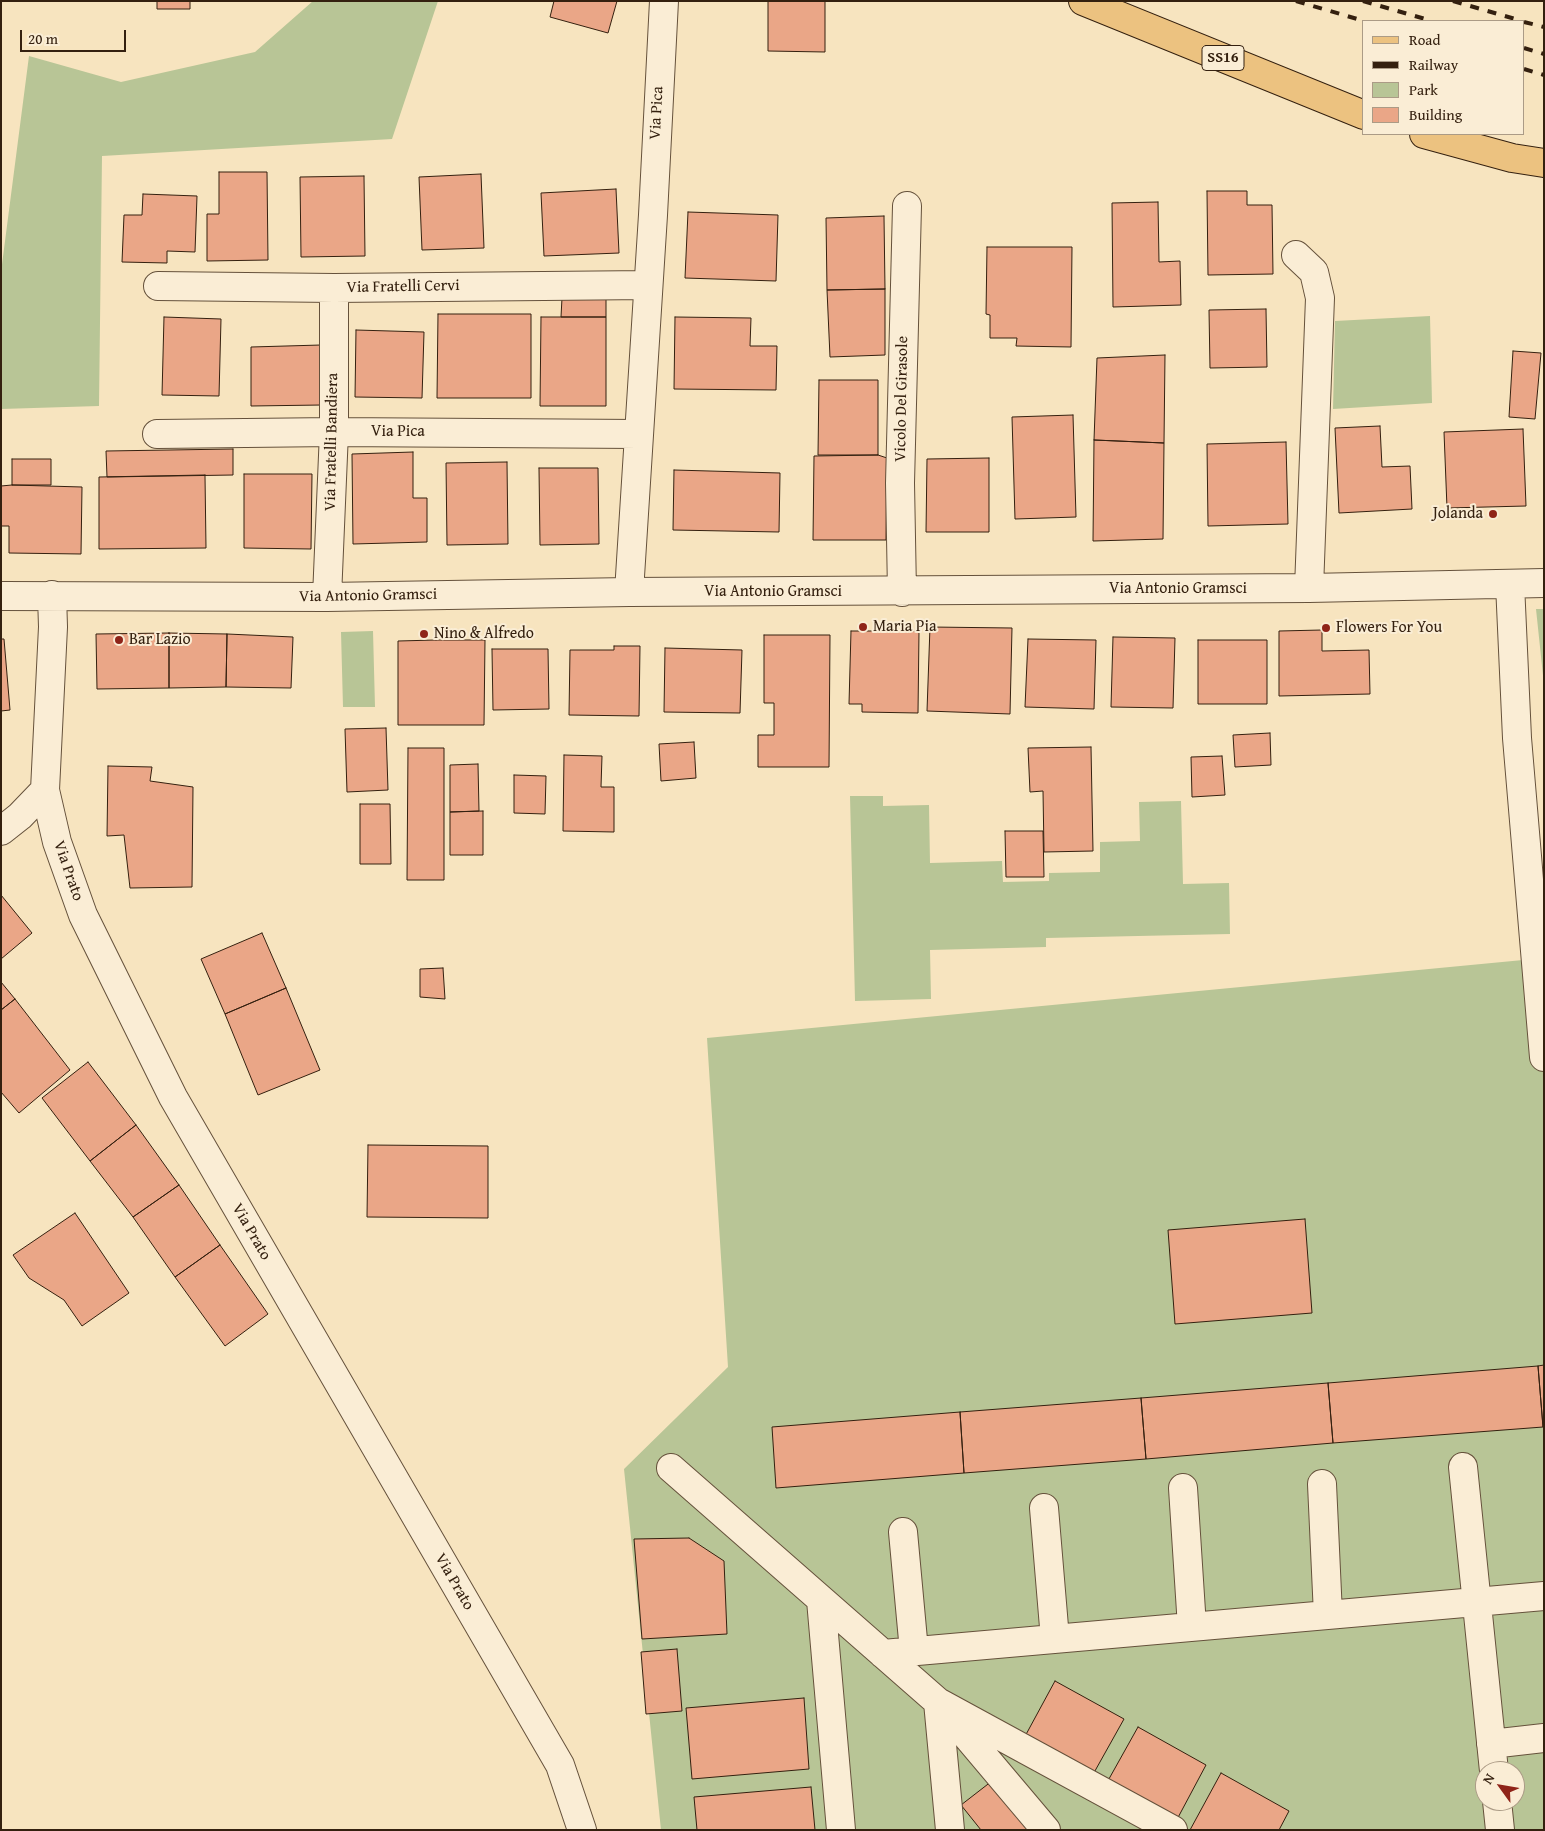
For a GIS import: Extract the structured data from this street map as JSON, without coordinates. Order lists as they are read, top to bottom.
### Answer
{
  "streets": {
    "main road": ["SS16"],
    "street": [
      "Via Pica",
      "Via Fratelli Cervi",
      "Vicolo Del Girasole",
      "Via Fratelli Bandiera",
      "Via Antonio Gramsci",
      "Via Prato"
    ]
  },
  "crossings": [
    ["Via Pica", "Via Fratelli Cervi"],
    ["Via Pica", "Via Fratelli Bandiera"],
    ["Via Pica", "Via Antonio Gramsci"],
    ["Via Fratelli Cervi", "Via Fratelli Bandiera"],
    ["Vicolo Del Girasole", "Via Antonio Gramsci"],
    ["Via Fratelli Bandiera", "Via Antonio Gramsci"],
    ["Via Antonio Gramsci", "Via Prato"]
  ],
  "places": [
    "Jolanda",
    "Maria Pia",
    "Flowers For You",
    "Nino & Alfredo",
    "Bar Lazio"
  ],
  "legend": [
    "Road",
    "Railway",
    "Park",
    "Building"
  ],
  "scale_bar": "20 m",
  "north": "top left"
}
